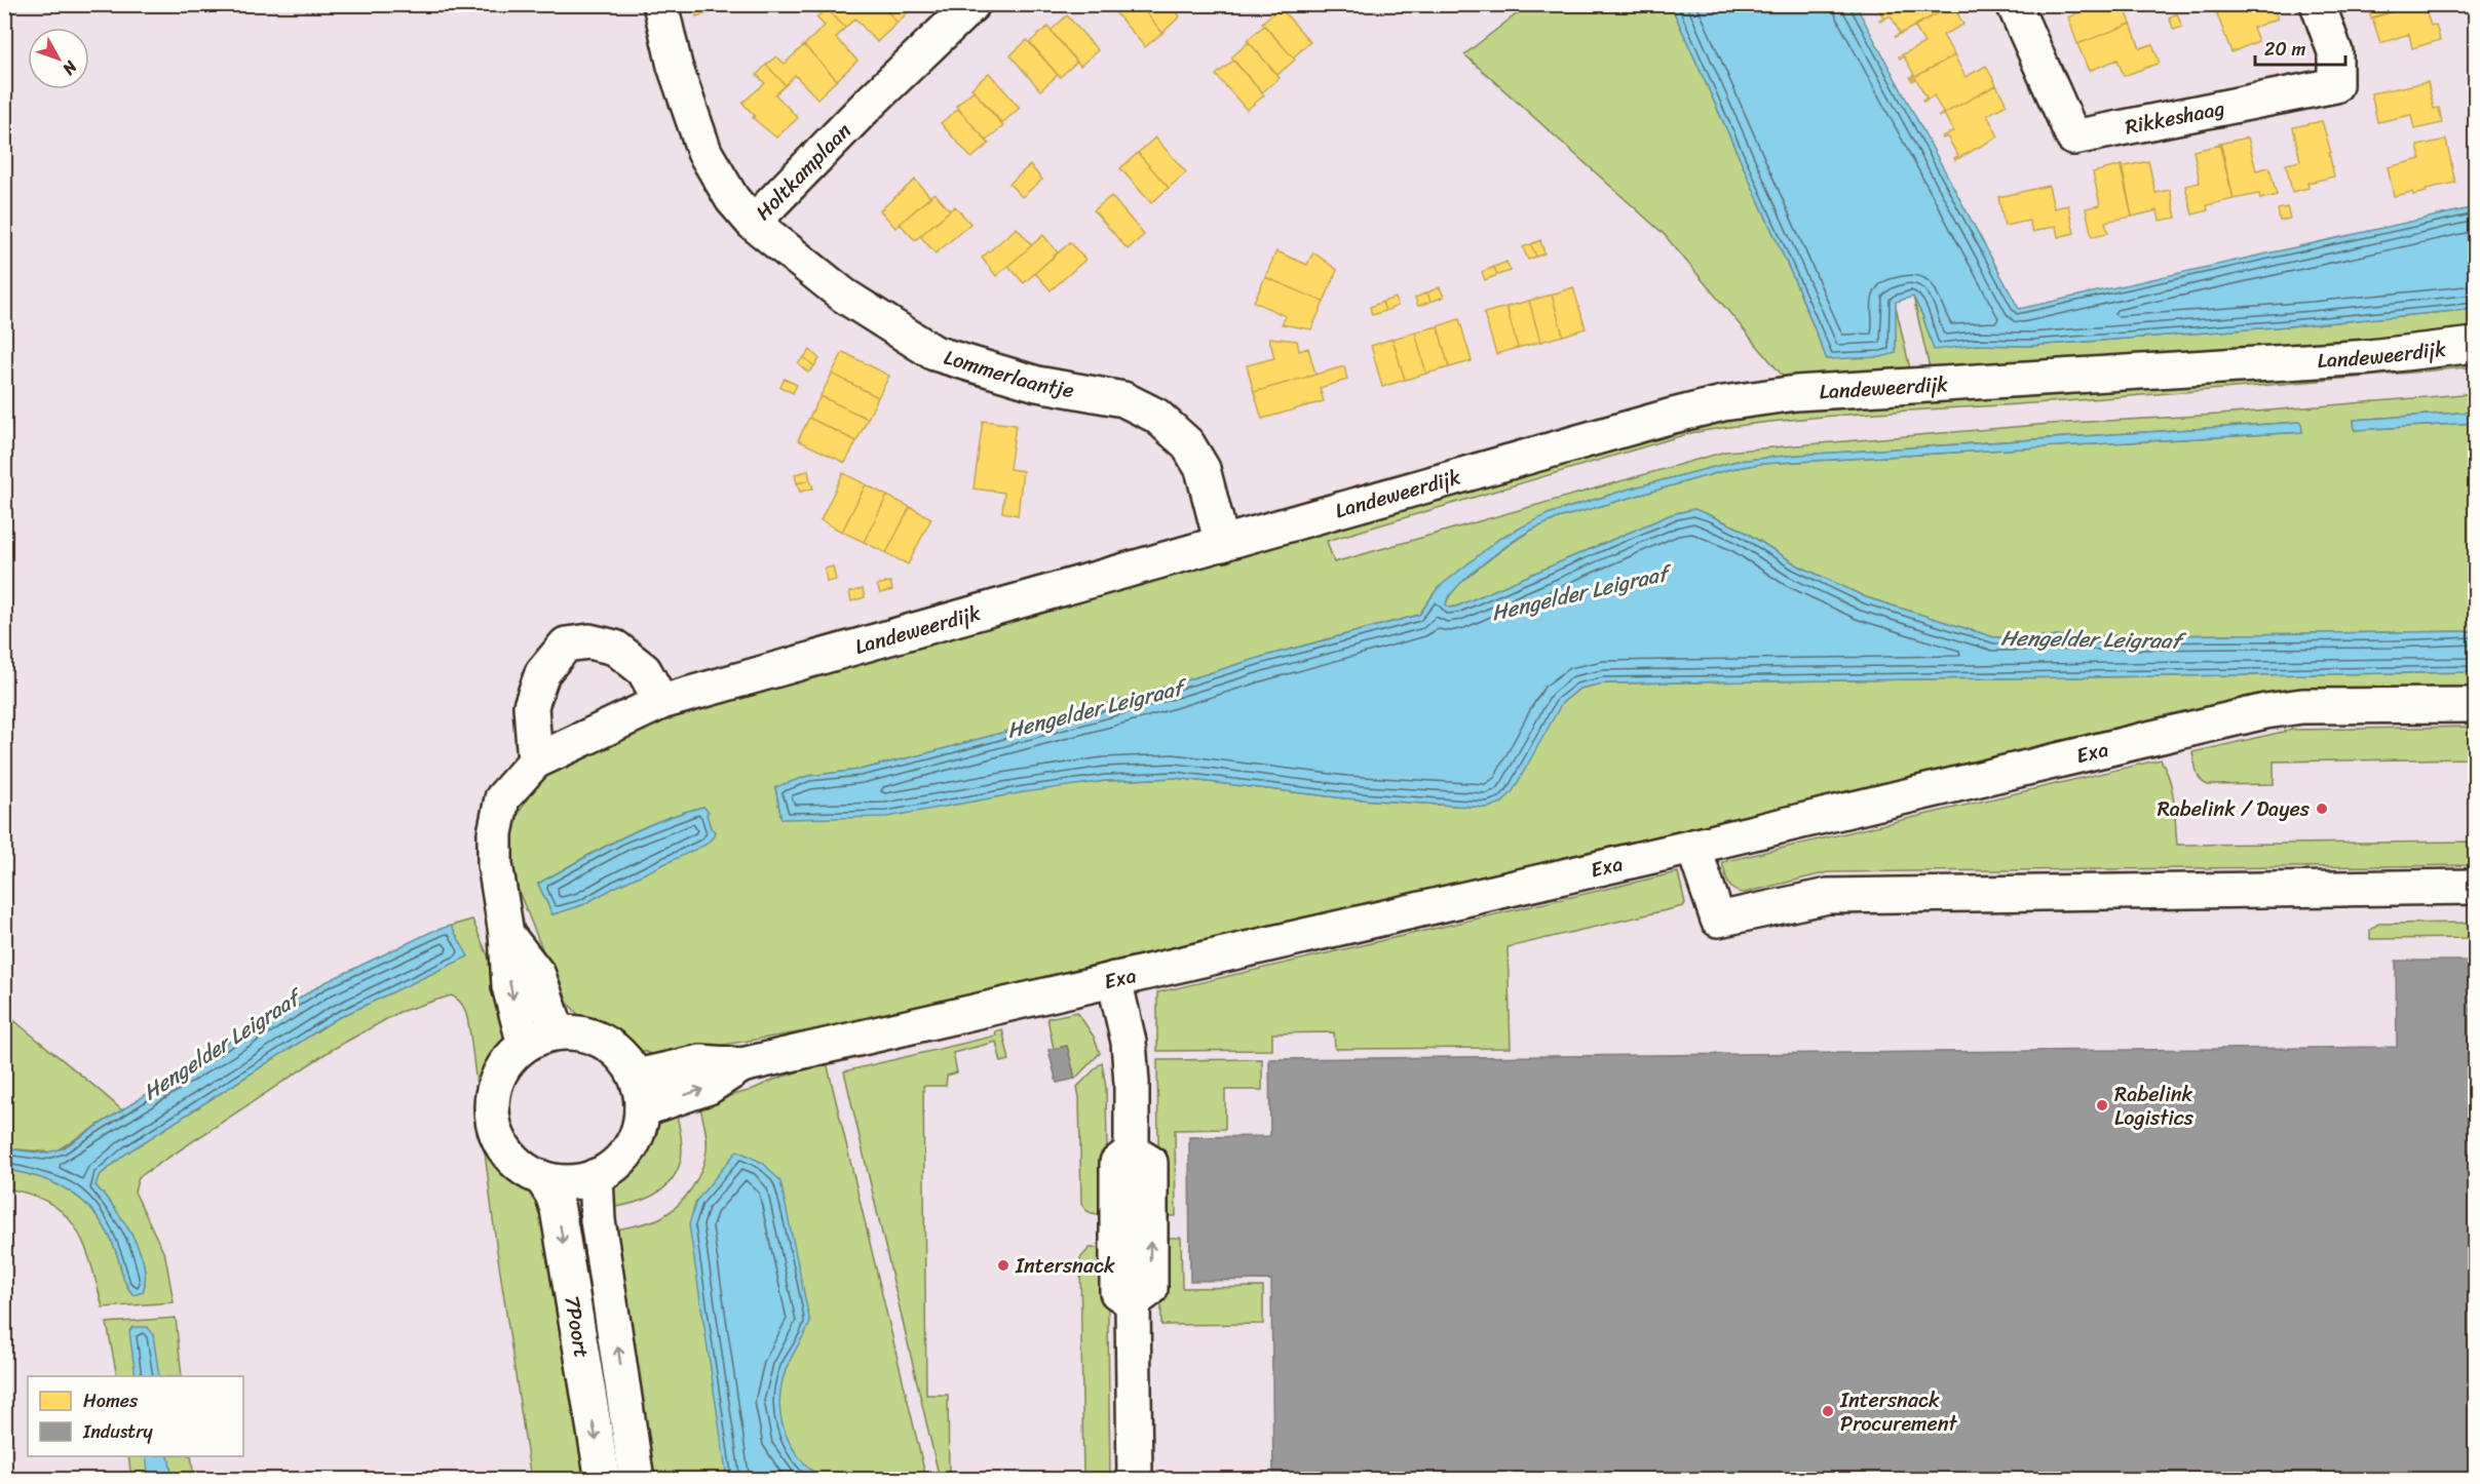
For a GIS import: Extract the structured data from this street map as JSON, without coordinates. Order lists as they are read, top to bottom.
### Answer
{
  "streets": {
    "street": [
      "Rikkeshaag",
      "Holtkamplaan",
      "Landeweerdijk",
      "Lommerlaantje",
      "Exa",
      "7Poort"
    ]
  },
  "crossings": [
    ["Holtkamplaan", "Lommerlaantje"],
    ["Landeweerdijk", "Lommerlaantje"],
    ["Landeweerdijk", "7Poort"]
  ],
  "water": ["Hengelder Leigraaf"],
  "places": [
    "Rabelink / Dayes",
    "Rabelink Logistics",
    "Intersnack",
    "Intersnack Procurement"
  ],
  "legend": ["Homes", "Industry"],
  "scale_bar": "20 m",
  "north": "bottom right"
}
